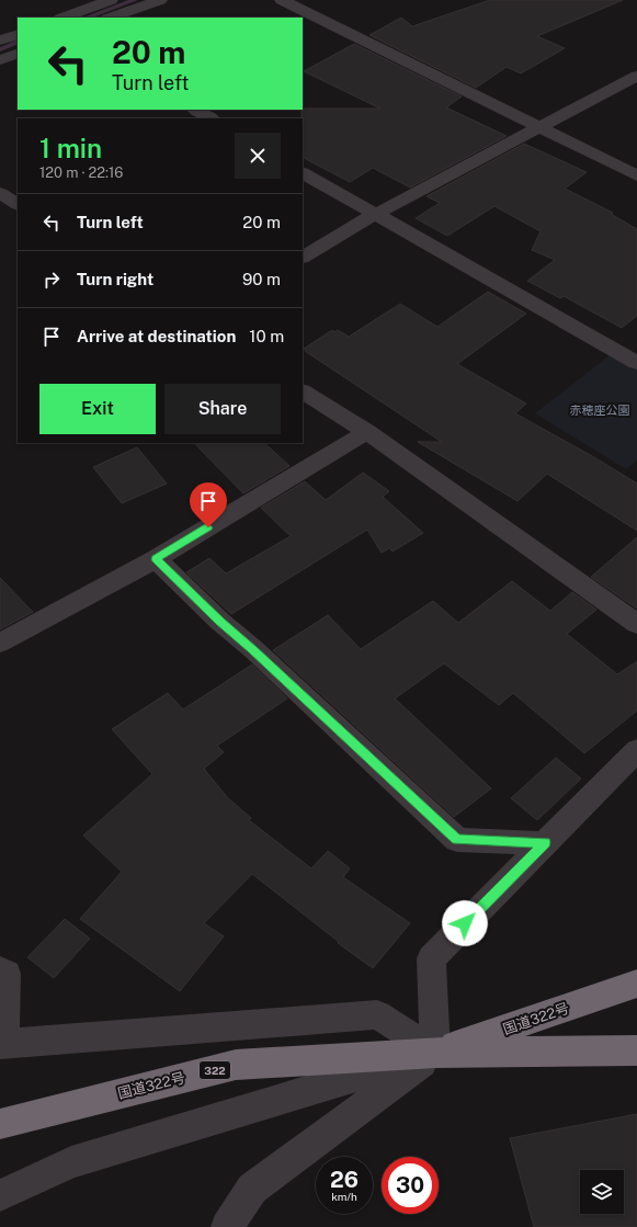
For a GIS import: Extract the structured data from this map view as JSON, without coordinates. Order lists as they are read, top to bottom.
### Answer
{
  "streets": {
    "highway": ["国道322号", "322"]
  },
  "parks": ["赤穂座公園"],
  "page": {
    "turn": ["20 m", "Turn left"],
    "heading": ["1 min", "120 m · 22:16"],
    "list": [
      {
        "name": "Turn left",
        "value": "20 m"
      },
      {
        "name": "Turn right",
        "value": "90 m"
      },
      {
        "name": "Arrive at destination",
        "value": "10 m"
      }
    ],
    "buttons": ["Exit", "Share"],
    "speed": "26 km/h",
    "limit": "30"
  }
}
